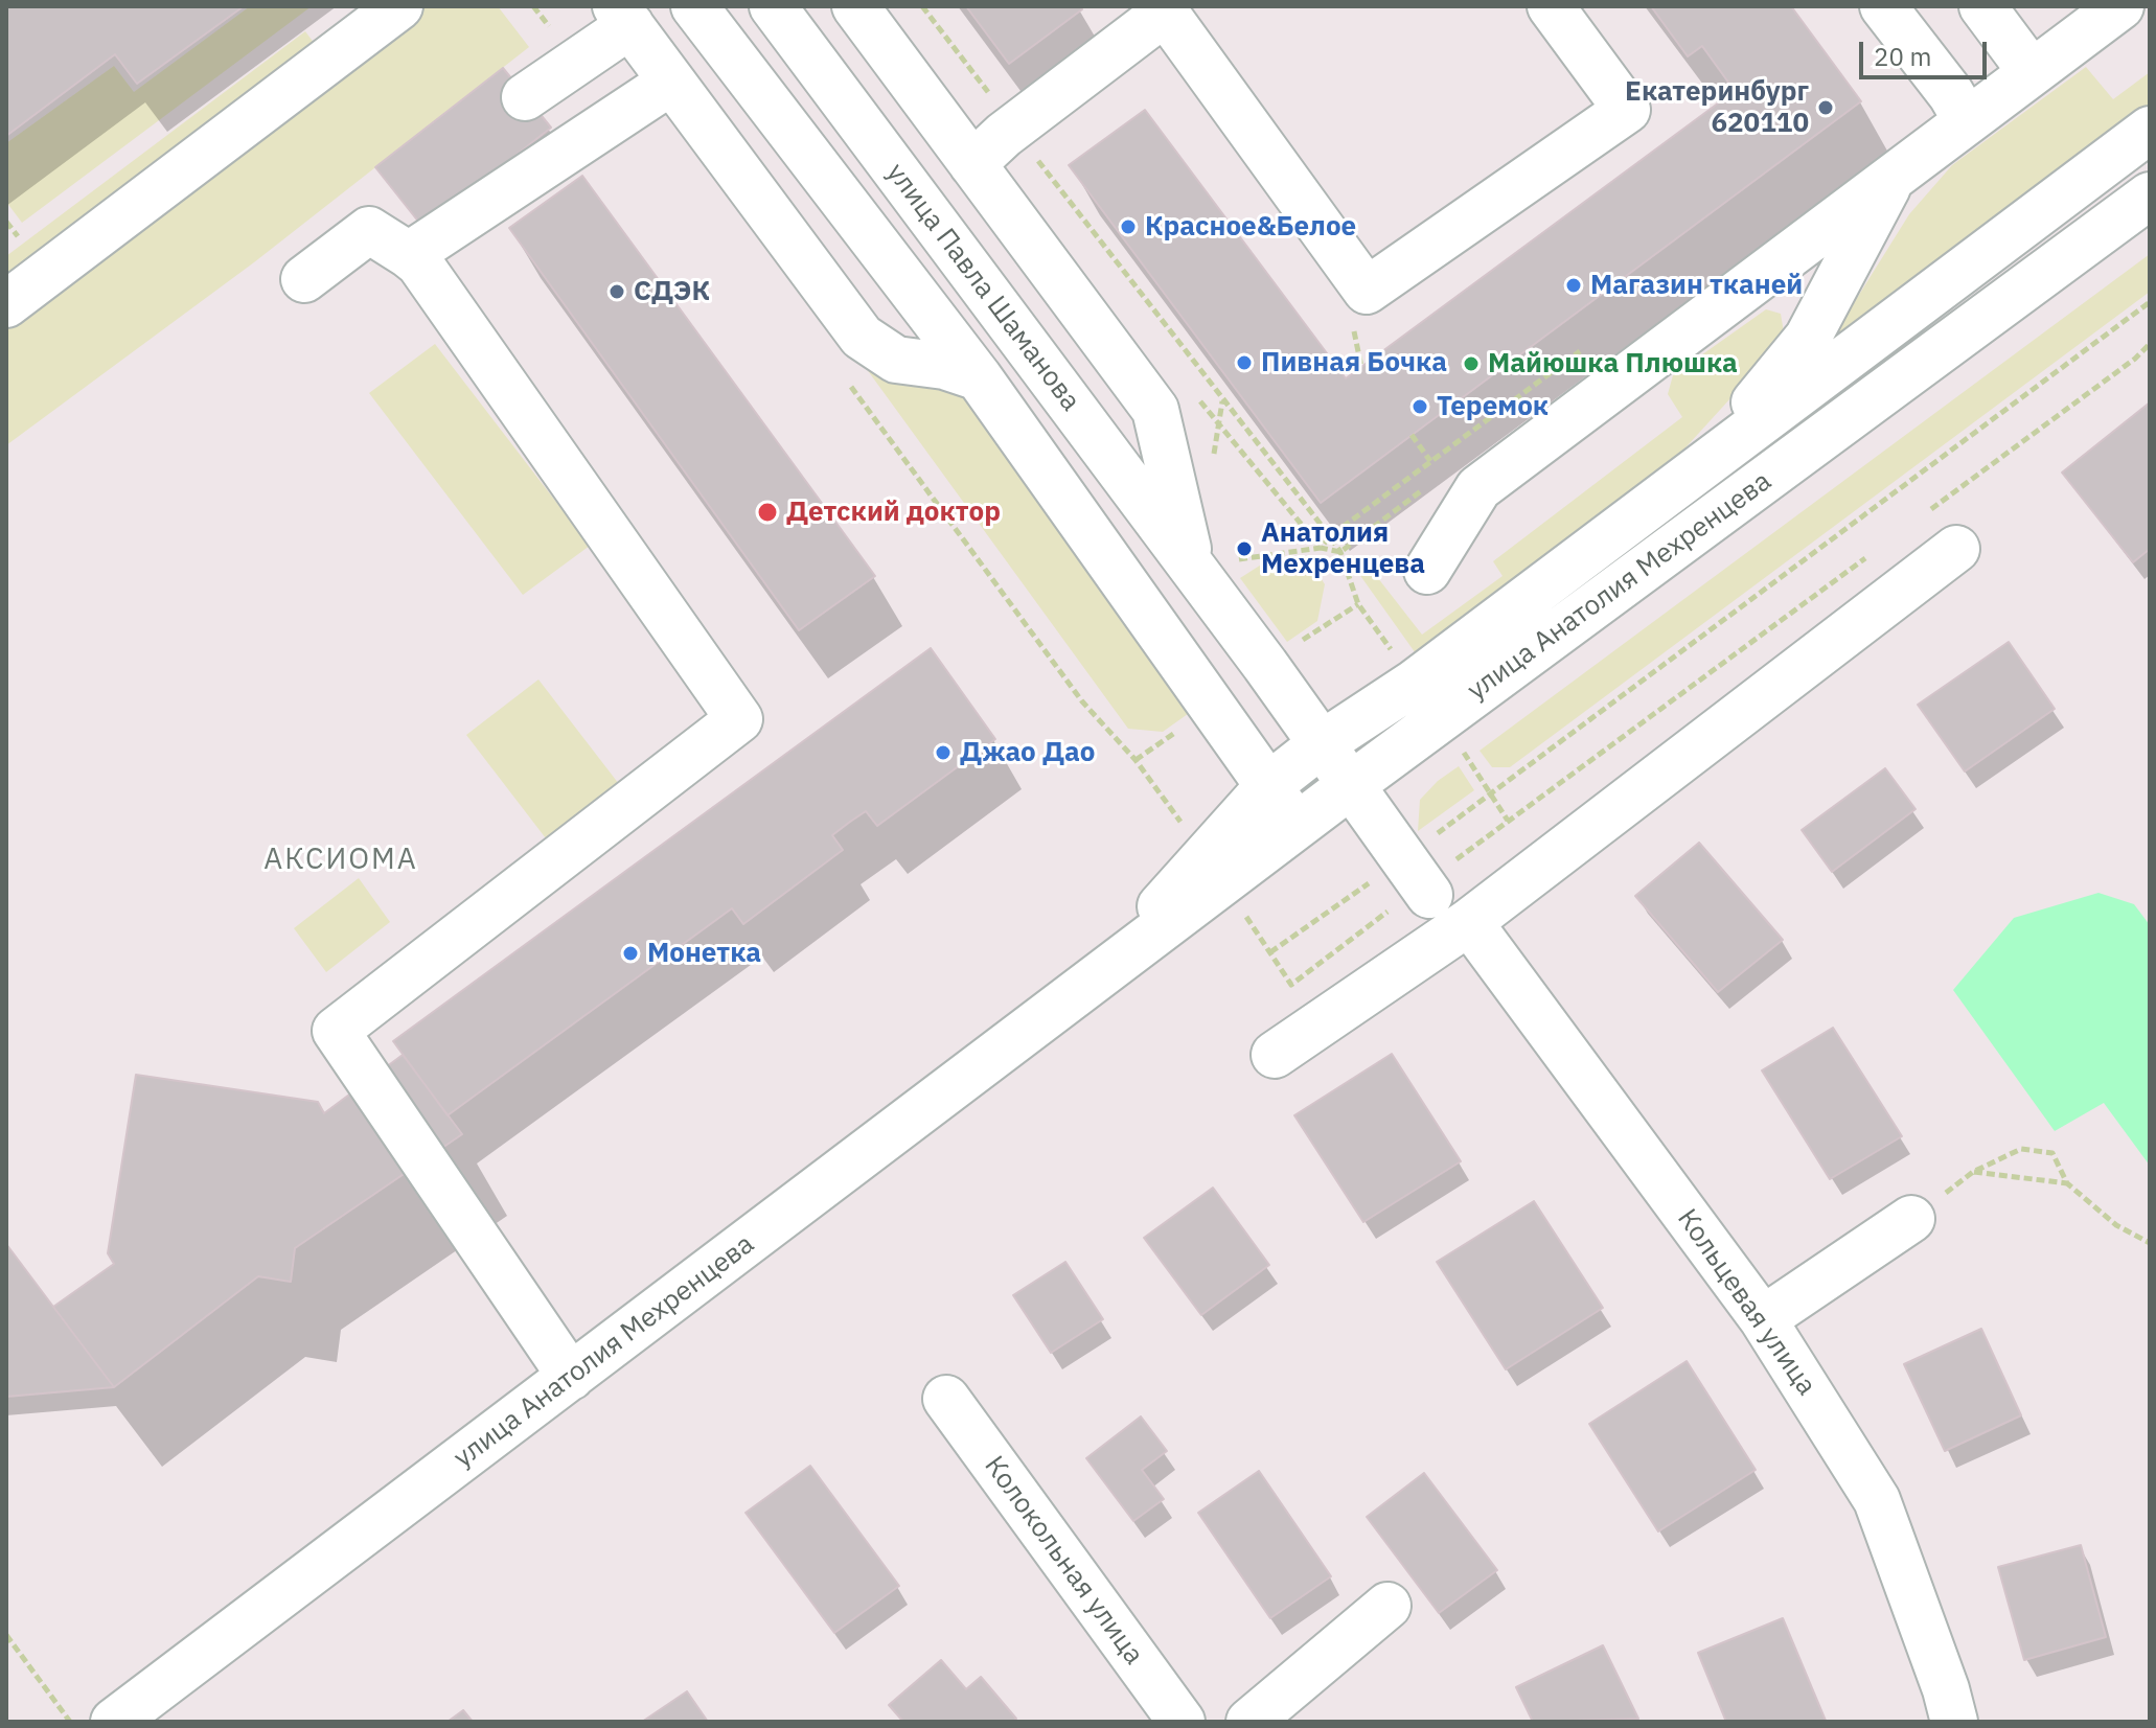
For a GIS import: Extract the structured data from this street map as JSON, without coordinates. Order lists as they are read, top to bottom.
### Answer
{
  "streets": {
    "street": [
      "улица Павла Шаманова",
      "улица Анатолия Мехренцева",
      "Кольцевая улица",
      "Колокольная улица"
    ]
  },
  "crossings": [
    ["улица Павла Шаманова", "улица Анатолия Мехренцева"]
  ],
  "districts": ["АКСИОМА"],
  "places": [
    "Екатеринбург 620110",
    "Красное&Белое",
    "Магазин тканей",
    "СДЭК",
    "Пивная Бочка",
    "Майюшка Плюшка",
    "Теремок",
    "Детский доктор",
    "Анатолия Мехренцева",
    "Джао Дао",
    "Монетка"
  ],
  "scale_bar": "20 m"
}
